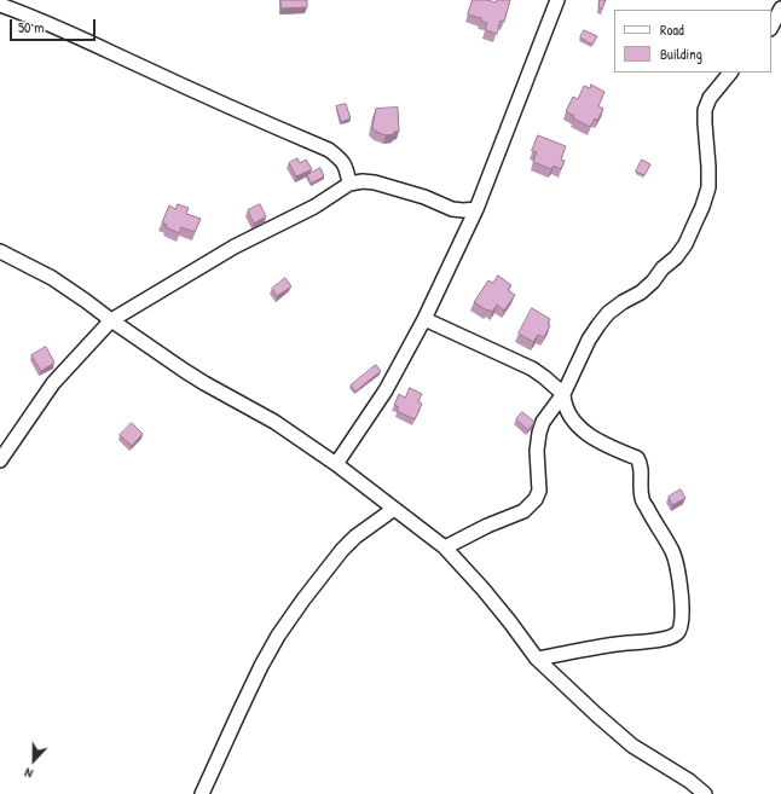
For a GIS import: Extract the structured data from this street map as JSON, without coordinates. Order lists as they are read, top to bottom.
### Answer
{
  "legend": ["Road", "Building"],
  "scale_bar": "50 m",
  "north": "bottom"
}
